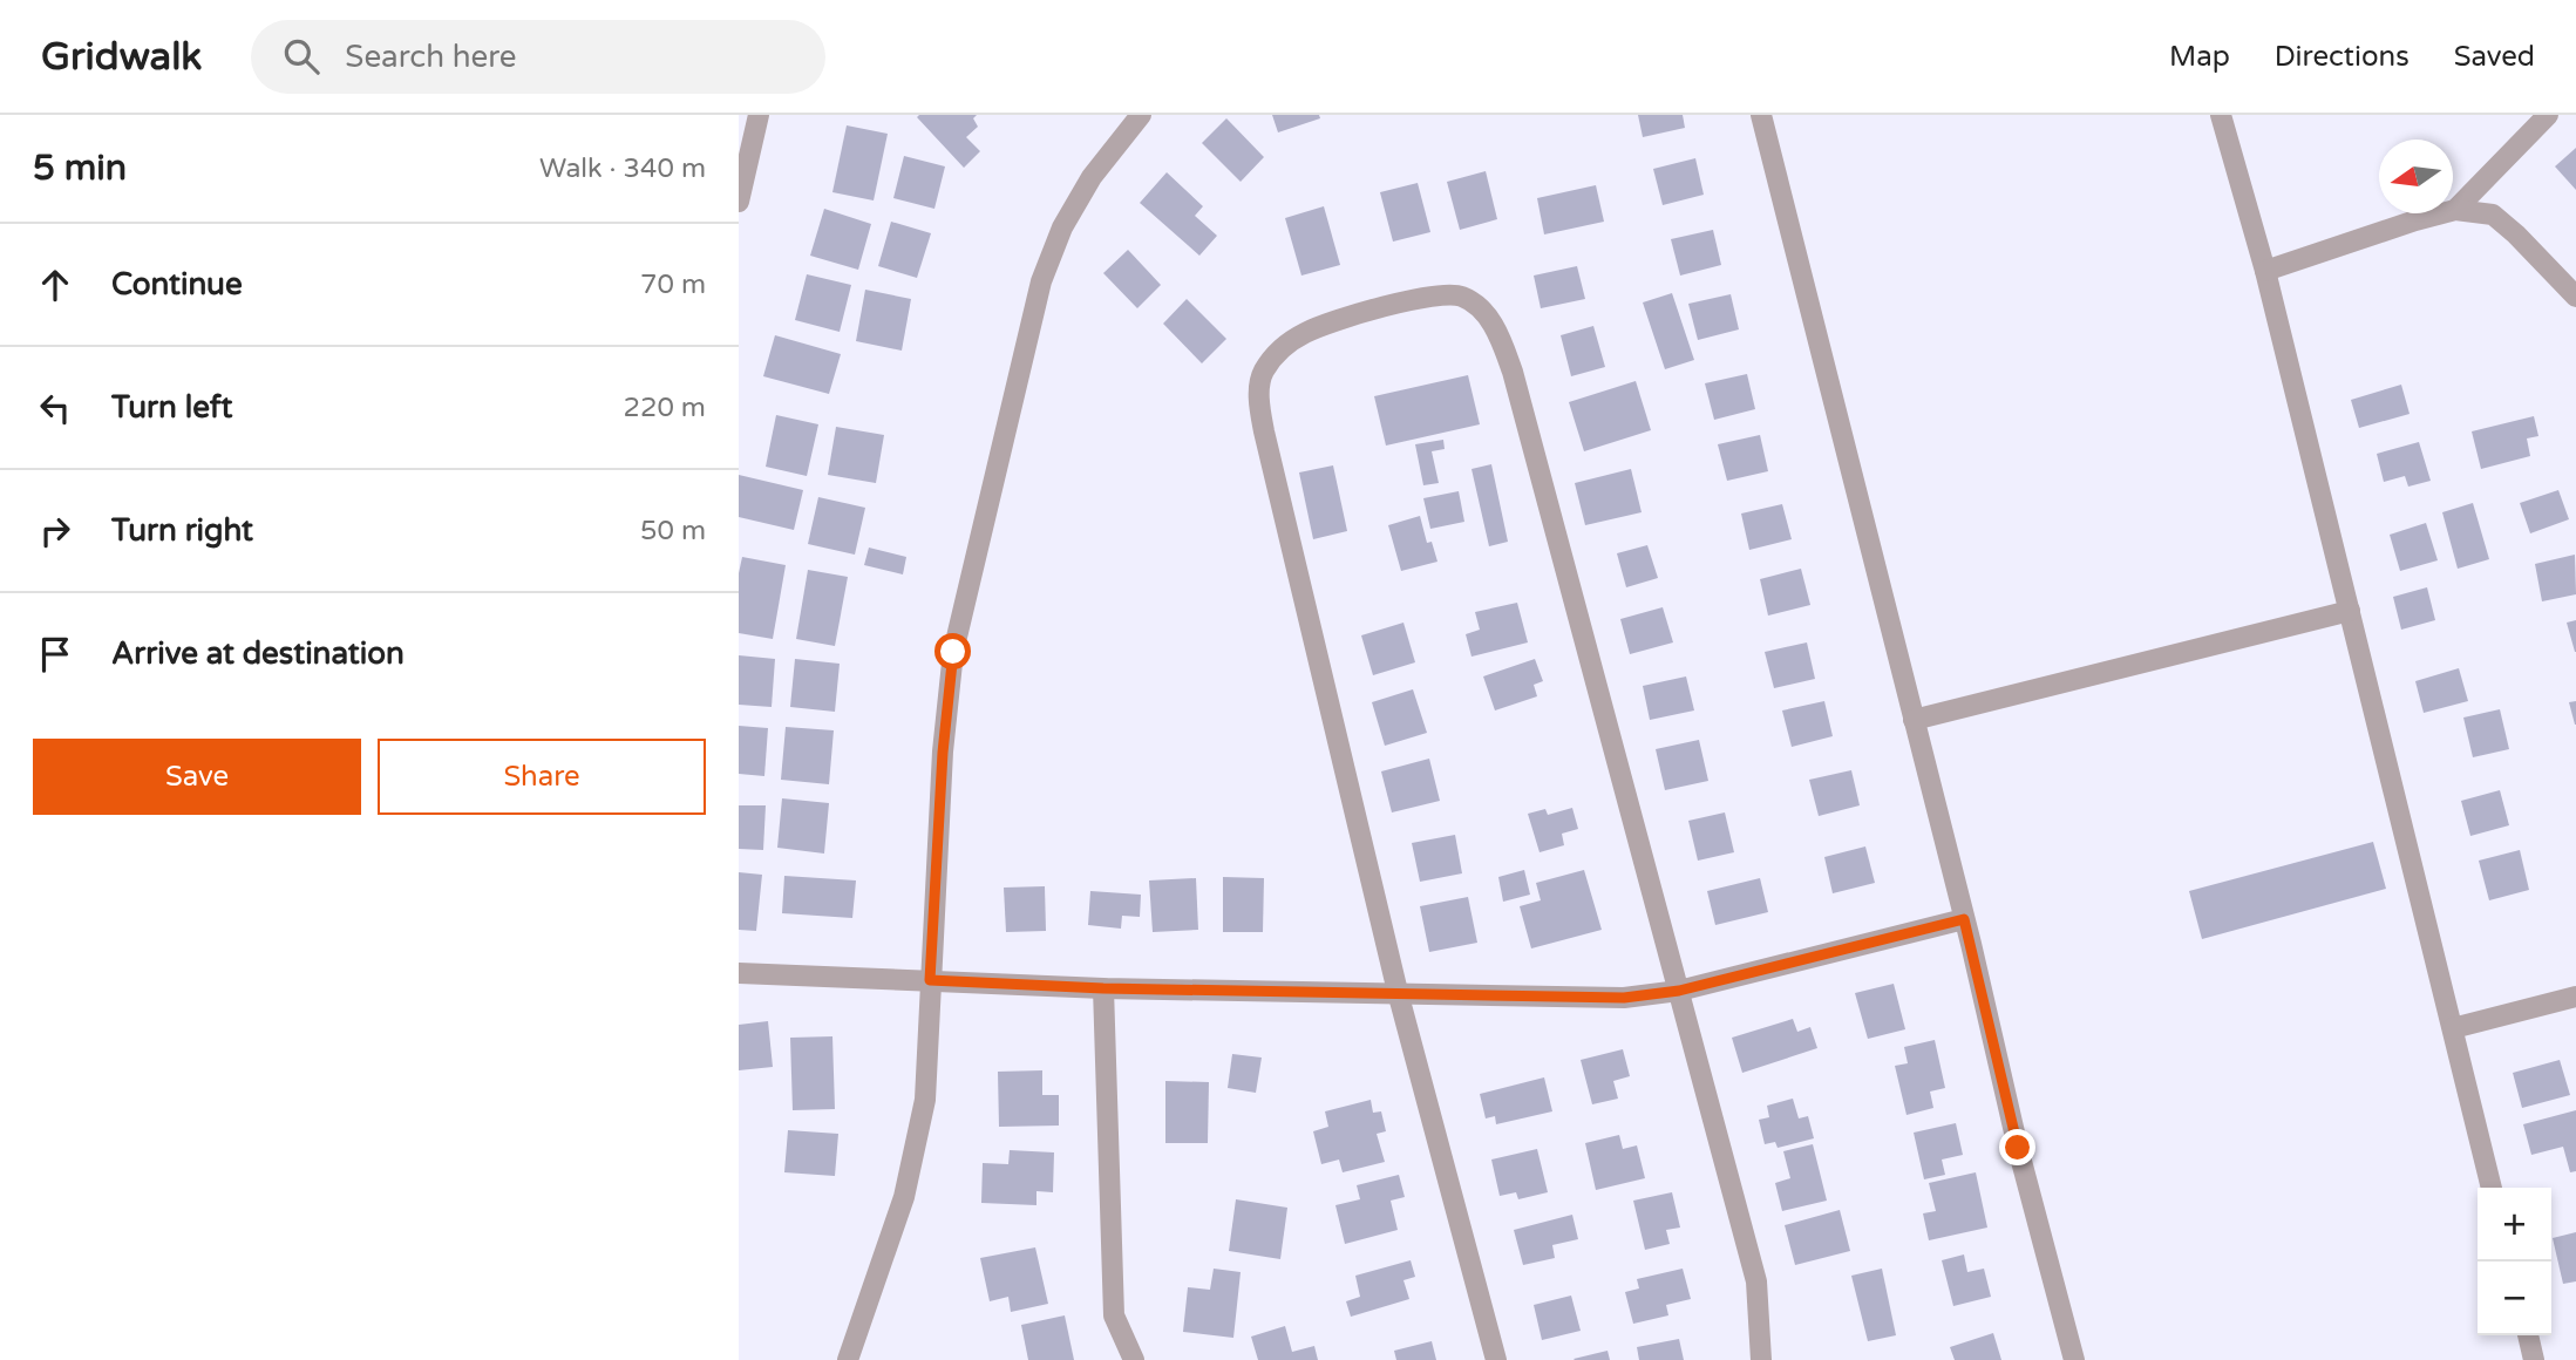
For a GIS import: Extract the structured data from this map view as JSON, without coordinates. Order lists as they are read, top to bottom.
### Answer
{
  "north": "left",
  "page": {
    "header": "Gridwalk",
    "search": "Search here",
    "nav": ["Map", "Directions", "Saved"],
    "heading": ["5 min", "Walk · 340 m"],
    "list": [
      ["Continue", "70 m"],
      ["Turn left", "220 m"],
      ["Turn right", "50 m"],
      "Arrive at destination"
    ],
    "buttons": ["Save", "Share"],
    "map_buttons": ["+", "−"]
  }
}
